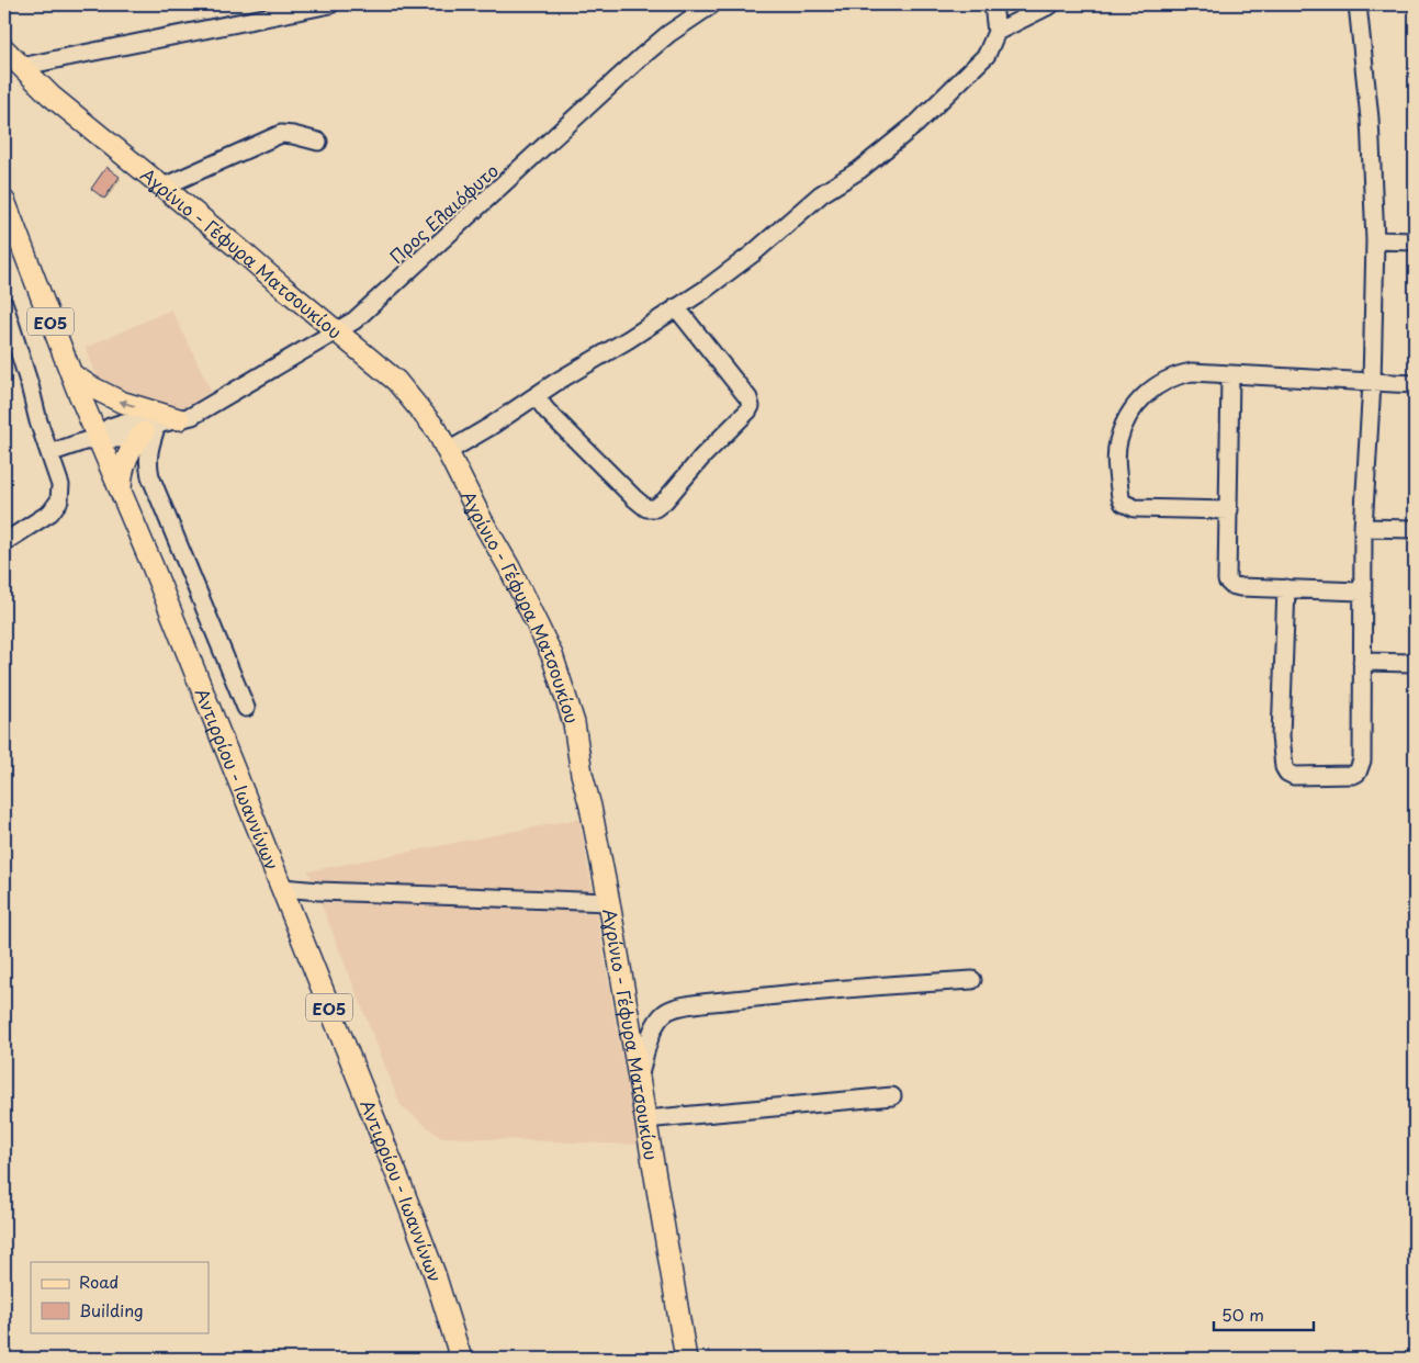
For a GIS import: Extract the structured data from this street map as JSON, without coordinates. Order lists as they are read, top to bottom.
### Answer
{
  "streets": {
    "main road": ["Αγρίνιο - Γέφυρα Ματσουκίου", "ΕΟ5", "Αντιρρίου - Ιωαννίνων"],
    "street": ["Προς Ελαιόφυτο"]
  },
  "crossings": [
    ["Προς Ελαιόφυτο", "Αγρίνιο - Γέφυρα Ματσουκίου"],
    ["Προς Ελαιόφυτο", "Αντιρρίου - Ιωαννίνων"]
  ],
  "legend": ["Road", "Building"],
  "scale_bar": "50 m"
}
